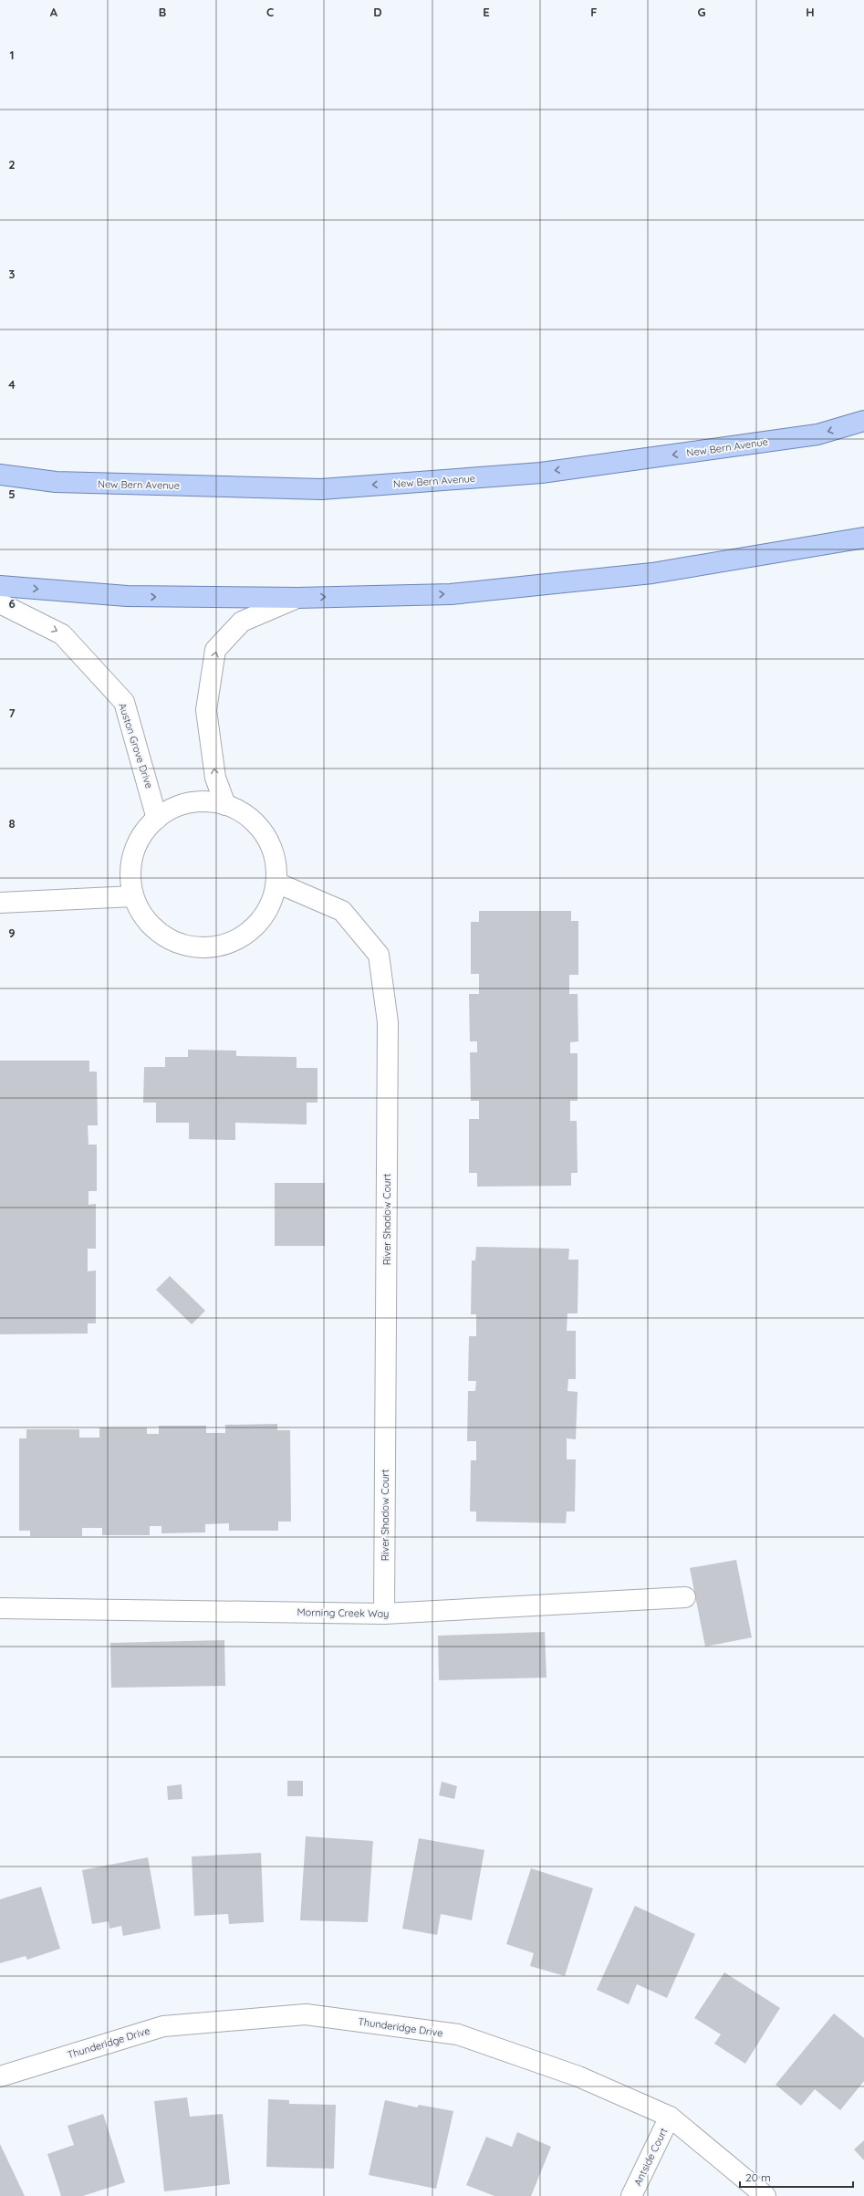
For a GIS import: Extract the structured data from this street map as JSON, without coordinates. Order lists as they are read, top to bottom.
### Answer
{
  "streets": {
    "main road": ["New Bern Avenue"],
    "street": [
      "Auston Grove Drive",
      "River Shadow Court",
      "Morning Creek Way",
      "Thunderidge Drive",
      "Antside Court"
    ]
  },
  "crossings": [
    ["River Shadow Court", "Morning Creek Way"],
    ["Thunderidge Drive", "Antside Court"]
  ],
  "one_way": ["Auston Grove Drive"],
  "scale_bar": "20 m",
  "grid": {
    "columns": [
      "A",
      "B",
      "C",
      "D",
      "E",
      "F",
      "G",
      "H"
    ],
    "rows": [
      "1",
      "2",
      "3",
      "4",
      "5",
      "6",
      "7",
      "8",
      "9"
    ]
  }
}
